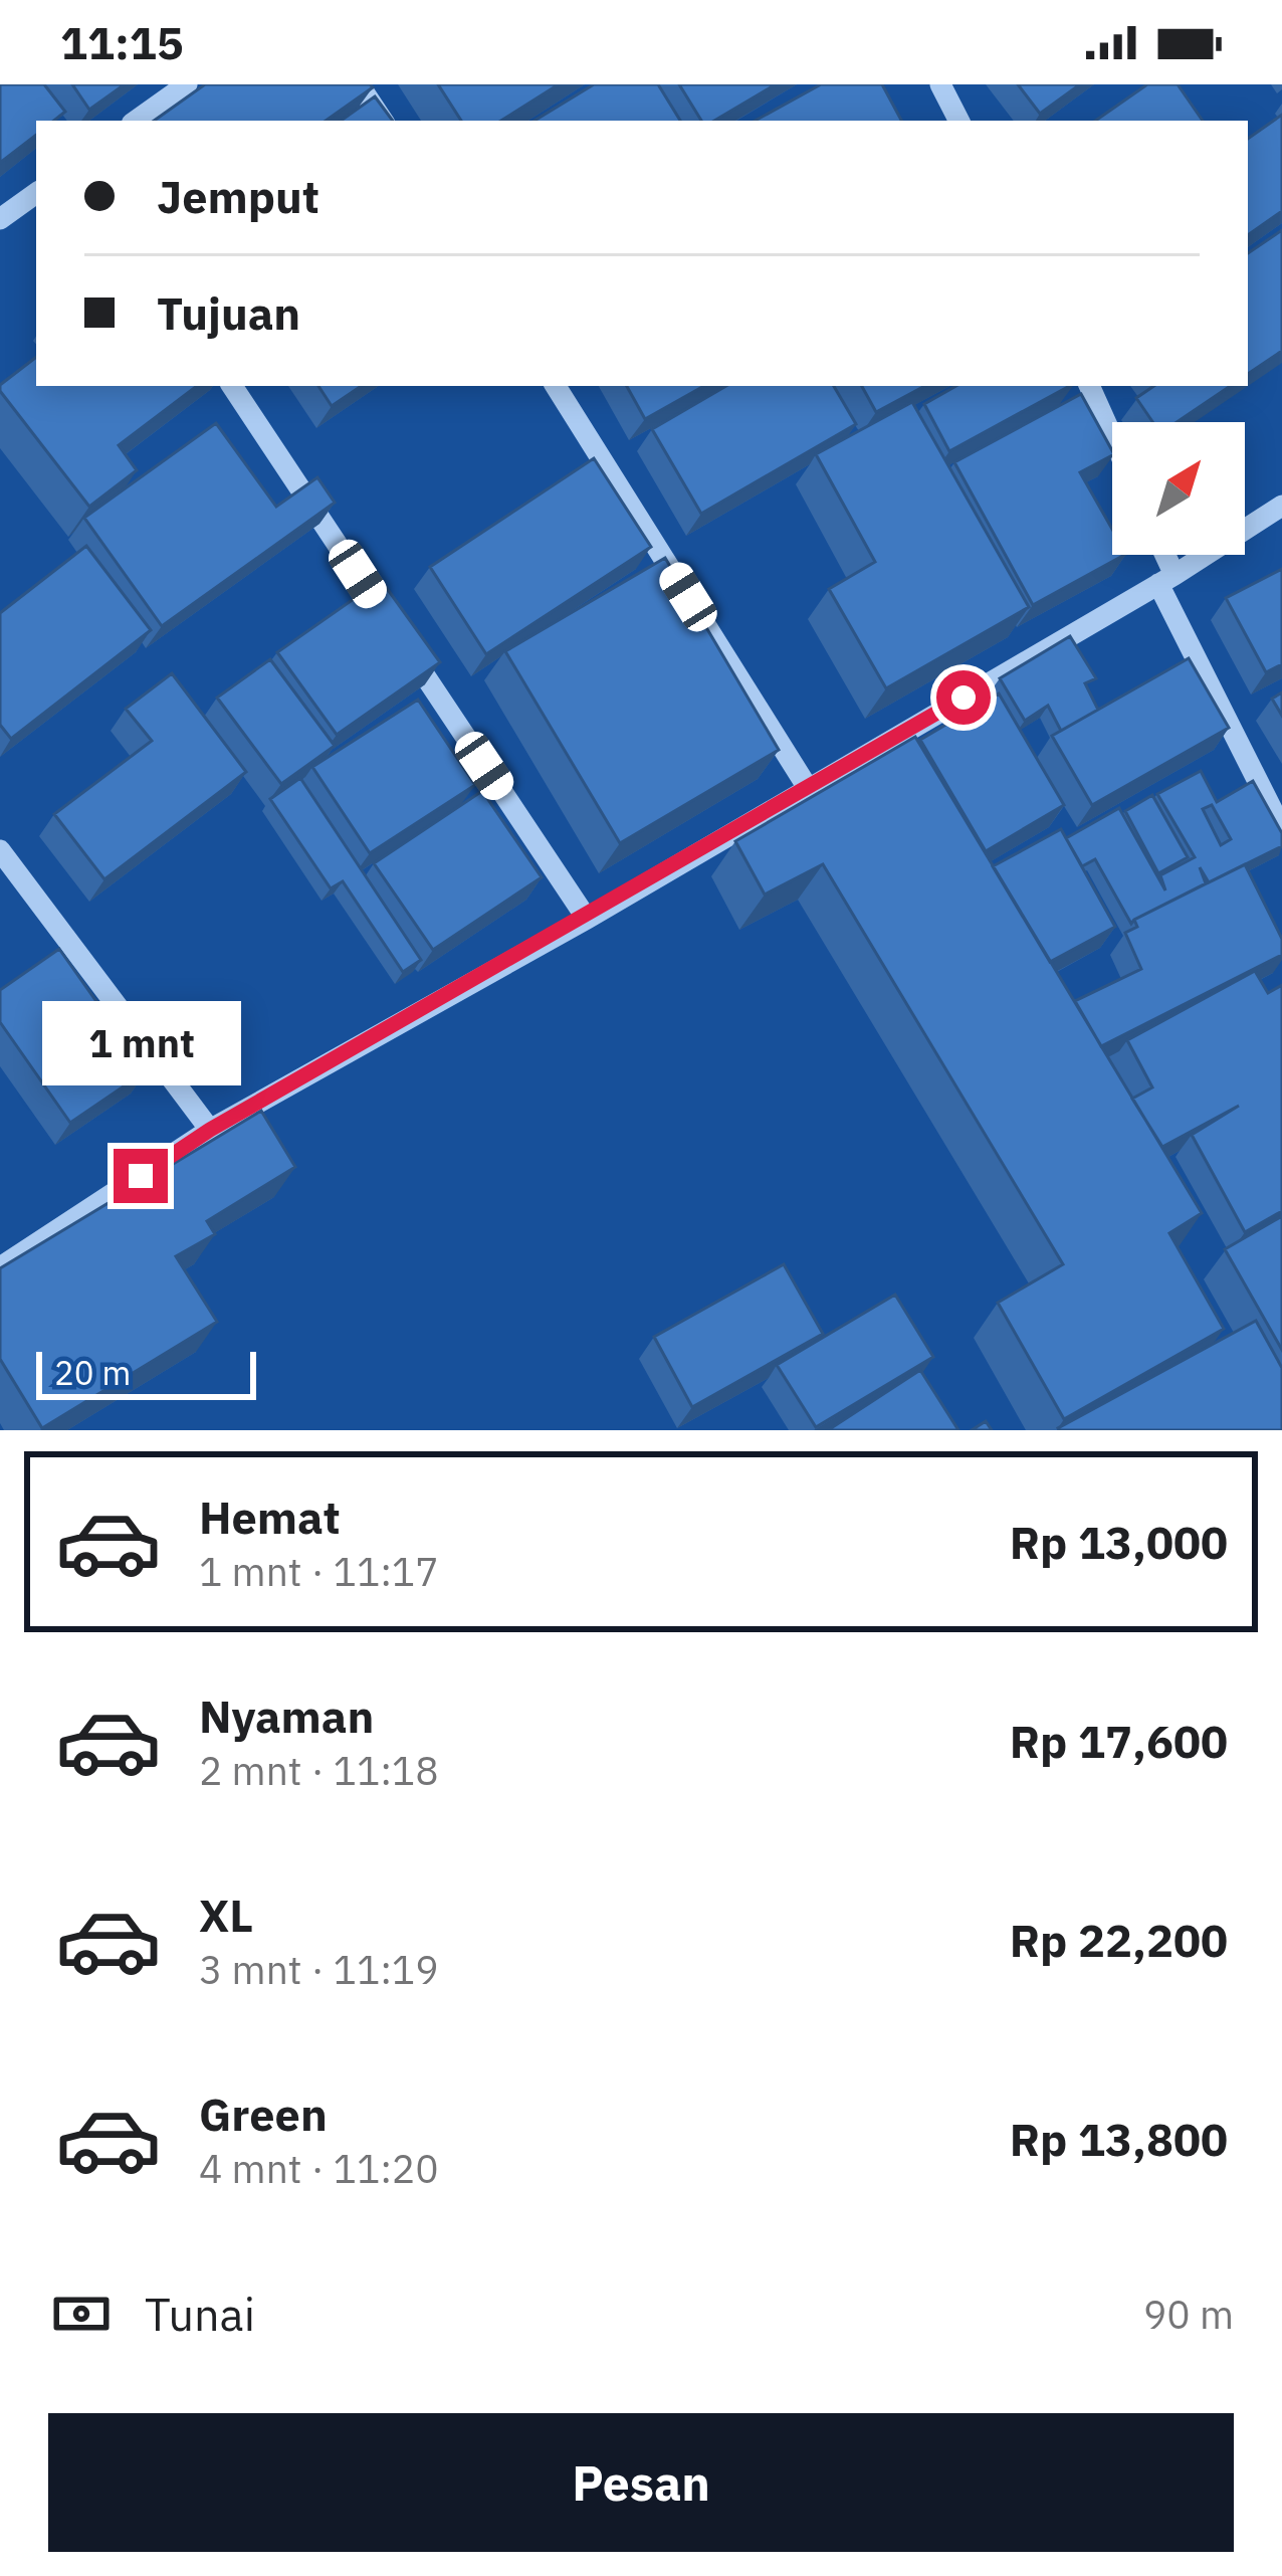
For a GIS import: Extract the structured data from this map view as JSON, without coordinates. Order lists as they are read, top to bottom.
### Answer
{
  "scale_bar": "20 m",
  "north": "top right",
  "page": {
    "status": "11:15",
    "banner": ["Jemput", "Tujuan"],
    "bubble": "1 mnt",
    "scale": "20 m",
    "list": [
      {
        "name": "Hemat",
        "note": "1 mnt · 11:17",
        "value": "Rp 13,000"
      },
      {
        "name": "Nyaman",
        "note": "2 mnt · 11:18",
        "value": "Rp 17,600"
      },
      {
        "name": "XL",
        "note": "3 mnt · 11:19",
        "value": "Rp 22,200"
      },
      {
        "name": "Green",
        "note": "4 mnt · 11:20",
        "value": "Rp 13,800"
      }
    ],
    "pay": ["Tunai", "90 m"],
    "buttons": "Pesan"
  }
}
